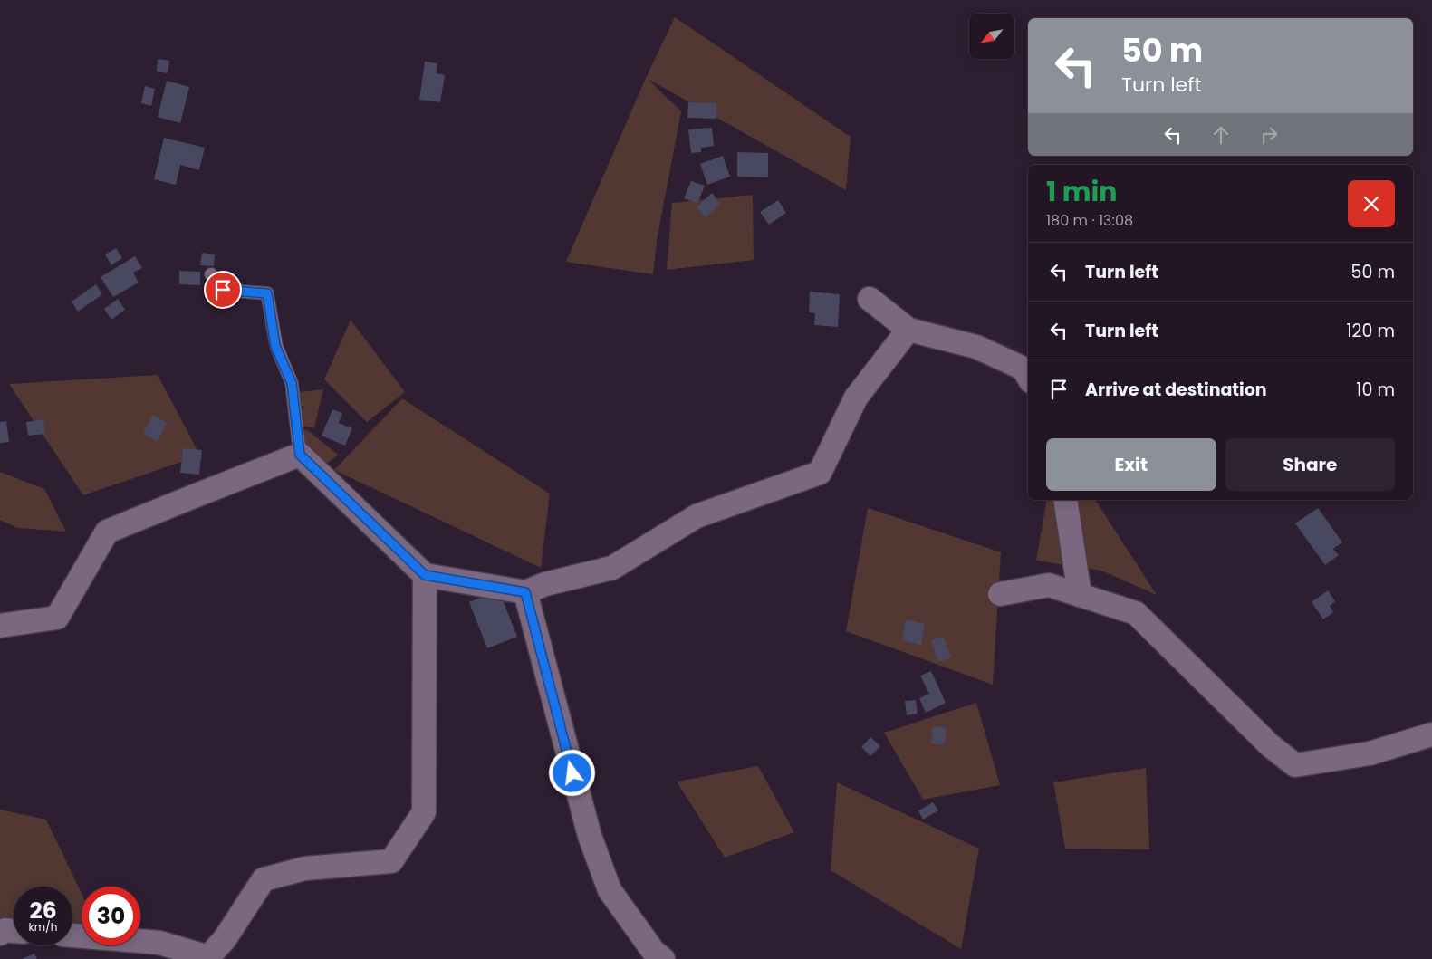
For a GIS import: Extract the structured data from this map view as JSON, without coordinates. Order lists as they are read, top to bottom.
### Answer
{
  "north": "bottom left",
  "page": {
    "turn": ["50 m", "Turn left"],
    "heading": ["1 min", "180 m · 13:08"],
    "list": [
      {
        "name": "Turn left",
        "value": "50 m"
      },
      {
        "name": "Turn left",
        "value": "120 m"
      },
      {
        "name": "Arrive at destination",
        "value": "10 m"
      }
    ],
    "buttons": ["Exit", "Share"],
    "speed": "26 km/h",
    "limit": "30"
  }
}
